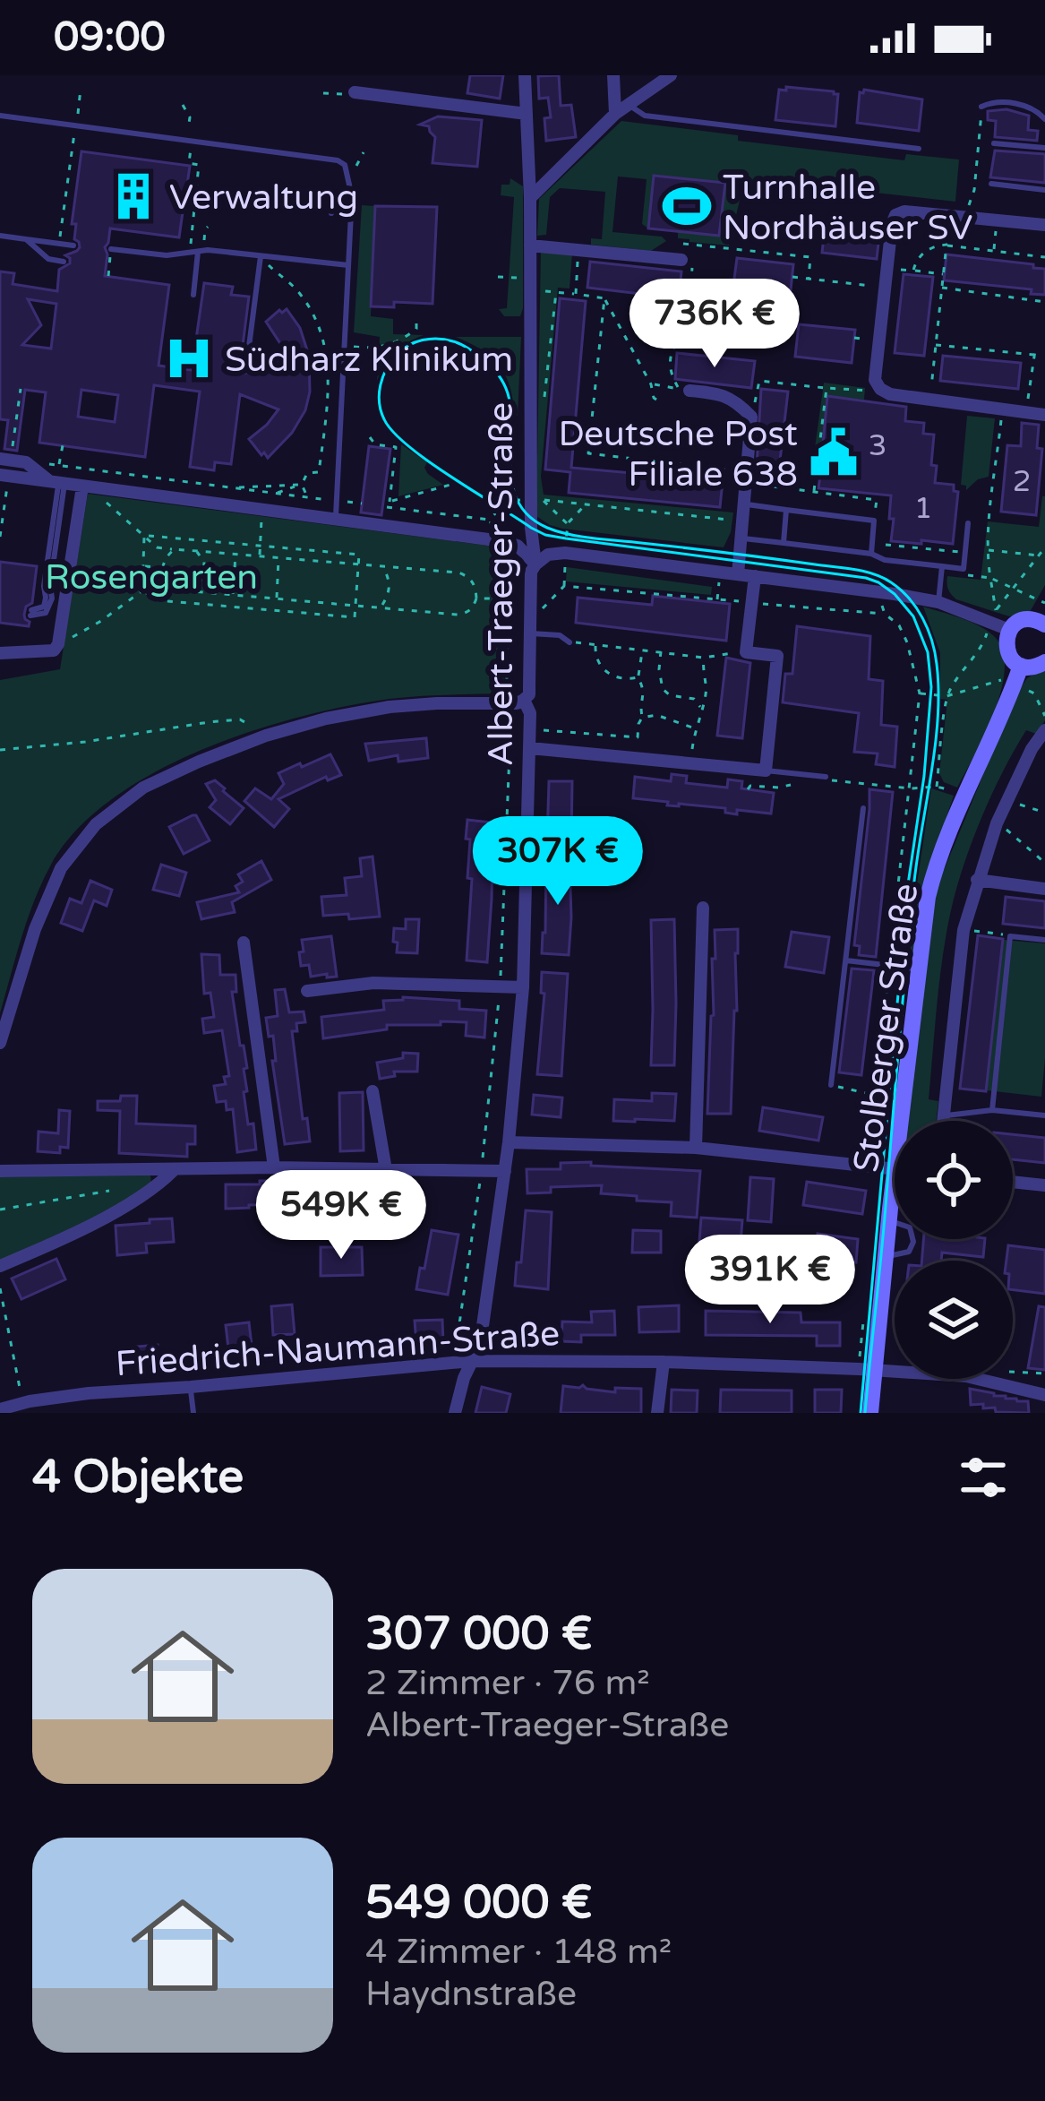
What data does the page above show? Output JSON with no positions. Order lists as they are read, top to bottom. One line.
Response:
{"streets":{"main road":["Stolberger Straße"],"street":["Albert-Traeger-Straße","Friedrich-Naumann-Straße"]},"crossings":[["Albert-Traeger-Straße","Friedrich-Naumann-Straße"],["Stolberger Straße","Friedrich-Naumann-Straße"]],"parks":["Rosengarten"],"places":{"building":["Verwaltung"],"sports":["Turnhalle Nordhäuser SV"],"hospital":["Südharz Klinikum"],"public building":["Deutsche Post Filiale 638"]},"house_numbers":["3","2","1"],"page":{"status":"09:00","price":["736K €","307K €","549K €","391K €"],"heading":"4 Objekte","list":[{"name":"307 000 €","note":"2 Zimmer · 76 m² · Albert-Traeger-Straße"},{"name":"549 000 €","note":"4 Zimmer · 148 m² · Haydnstraße"}]}}
